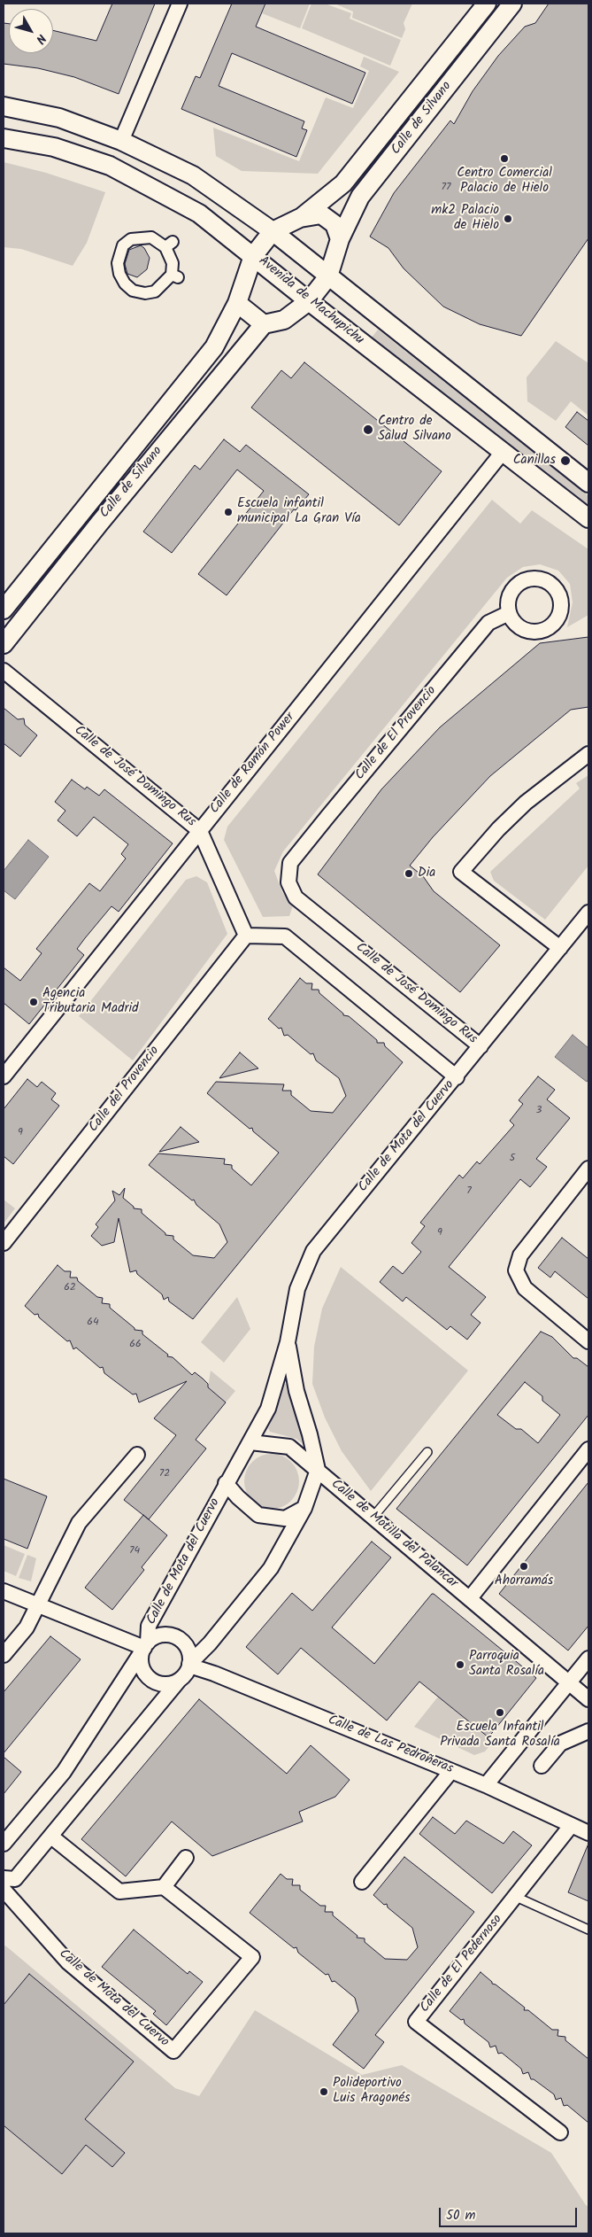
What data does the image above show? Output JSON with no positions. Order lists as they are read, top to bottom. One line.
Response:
{"streets":{"street":["Calle de Silvano","Avenida de Machupichu","Calle de El Provencio","Calle de Ramón Power","Calle de José Domingo Rus","Calle del Provencio","Calle de Mota del Cuervo","Calle de Motilla del Palancar","Calle de Las Pedroñeras","Calle de El Pedernoso"]},"crossings":[["Calle de Silvano","Avenida de Machupichu"],["Avenida de Machupichu","Calle de Ramón Power"],["Calle de El Provencio","Calle de José Domingo Rus"],["Calle de Ramón Power","Calle de José Domingo Rus"],["Calle de José Domingo Rus","Calle del Provencio"],["Calle de José Domingo Rus","Calle de Mota del Cuervo"],["Calle de Mota del Cuervo","Calle de Motilla del Palancar"],["Calle de Mota del Cuervo","Calle de Las Pedroñeras"],["Calle de Las Pedroñeras","Calle de El Pedernoso"]],"places":["Centro Comercial Palacio de Hielo","mk2 Palacio de Hielo","Centro de Salud Silvano","Canillas","Escuela infantil municipal La Gran Vía","Dia","Agencia Tributaria Madrid","Ahorramás","Parroquia Santa Rosalía","Escuela Infantil Privada Santa Rosalía","Polideportivo Luis Aragonés"],"house_numbers":["77","3","9","5","7","9","62","64","66","72","74"],"scale_bar":"50 m","north":"bottom right"}
